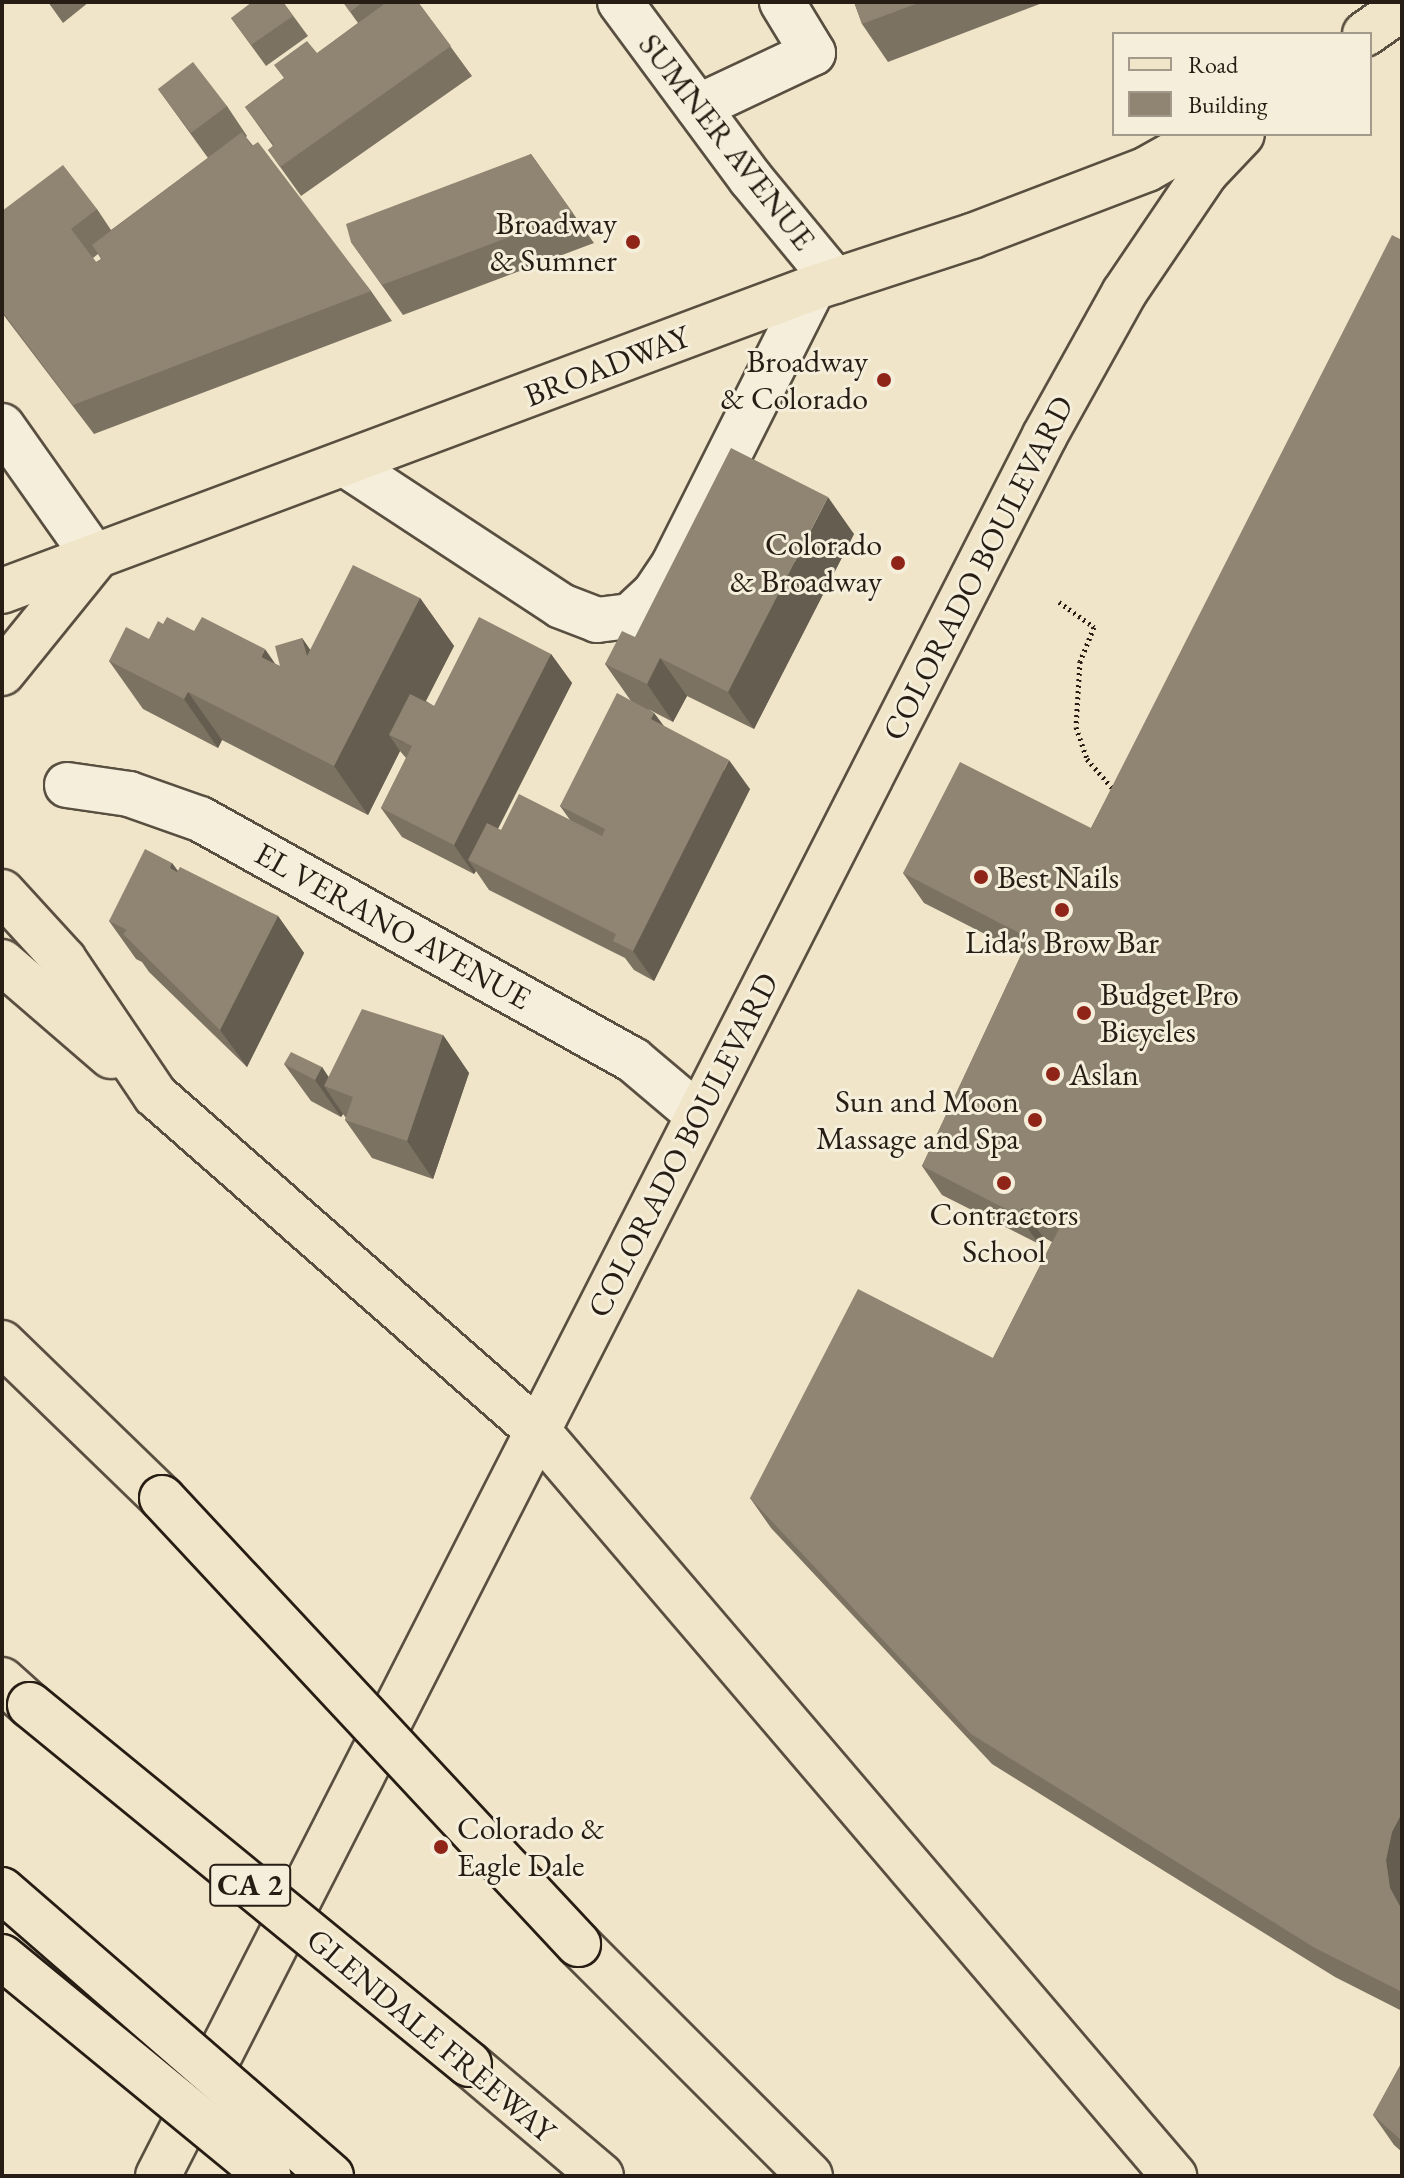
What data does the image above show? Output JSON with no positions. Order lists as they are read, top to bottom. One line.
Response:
{"streets":{"main road":["BROADWAY","COLORADO BOULEVARD","CA 2","GLENDALE FREEWAY"],"street":["SUMNER AVENUE","EL VERANO AVENUE"]},"crossings":[["SUMNER AVENUE","BROADWAY"],["COLORADO BOULEVARD","EL VERANO AVENUE"]],"places":["Broadway & Sumner","Broadway & Colorado","Colorado & Broadway","Best Nails","Lida's Brow Bar","Budget Pro Bicycles","Aslan","Sun and Moon Massage and Spa","Contractors School","Colorado & Eagle Dale"],"legend":["Road","Building"]}
